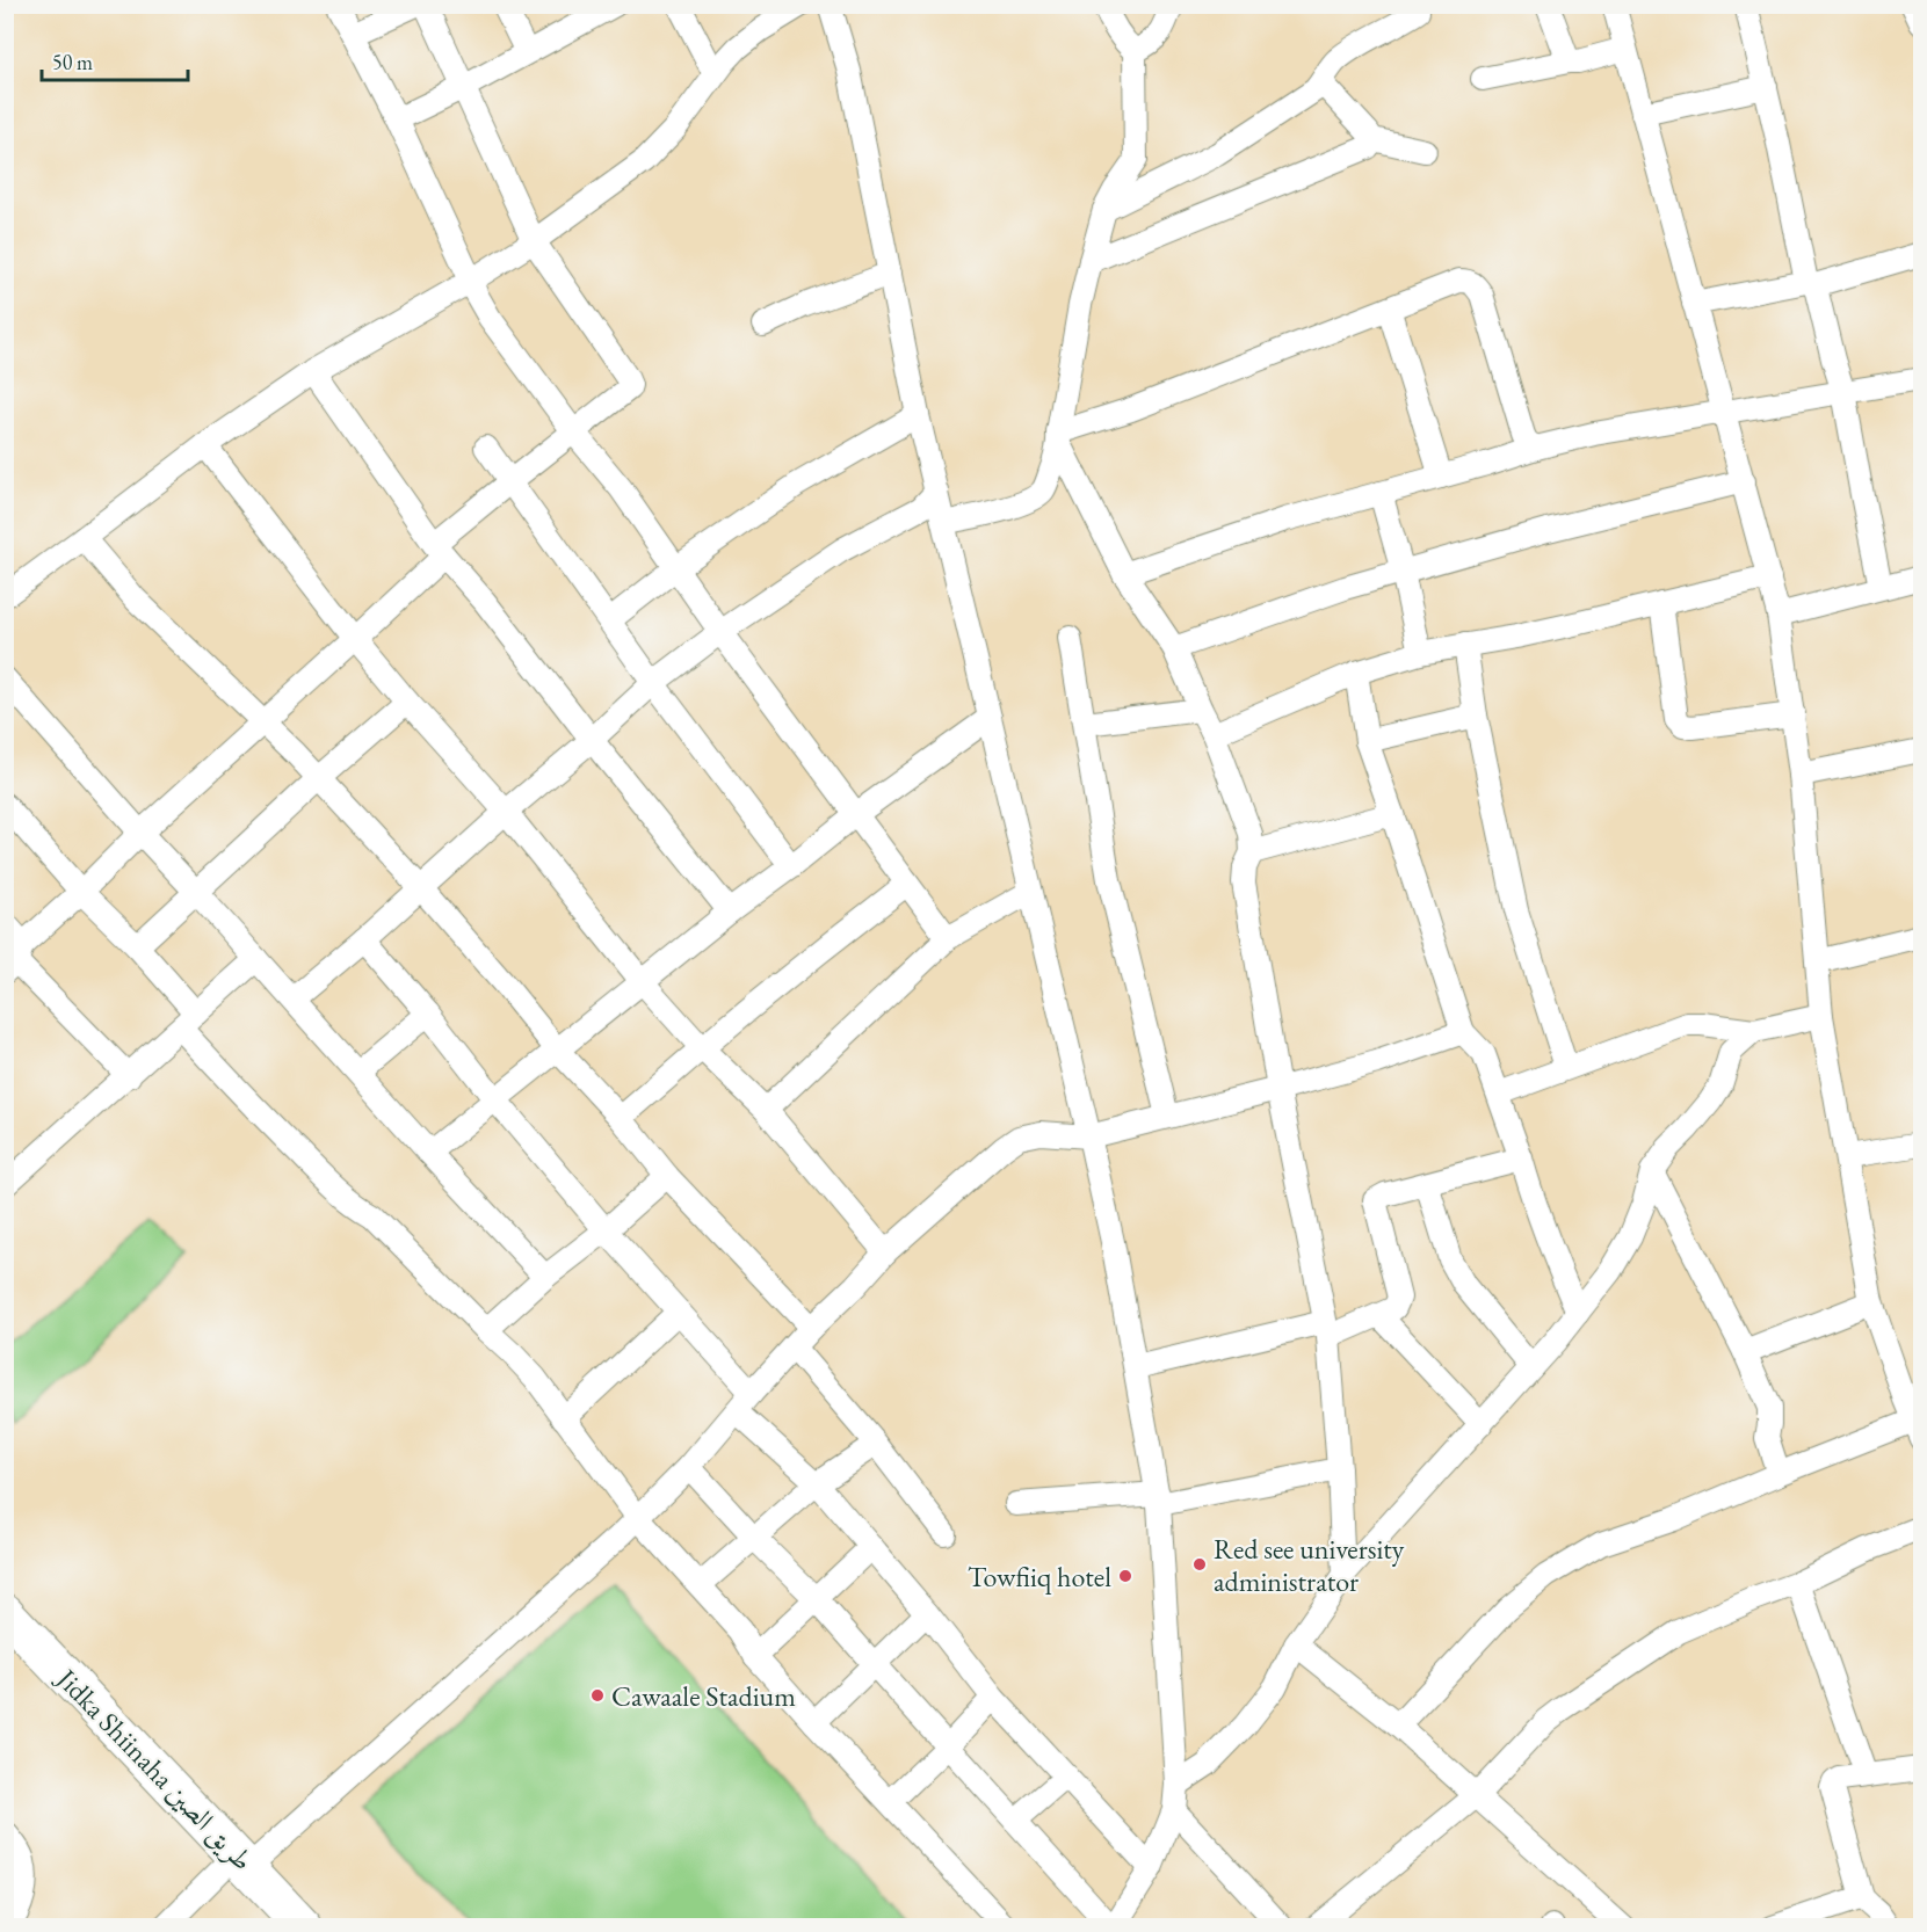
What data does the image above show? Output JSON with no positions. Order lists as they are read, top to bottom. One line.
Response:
{"streets":{"main road":["Jidka Shiinaha طريق الصين"]},"places":["Red see university administrator","Towfiiq hotel","Cawaale Stadium"],"scale_bar":"50 m"}
